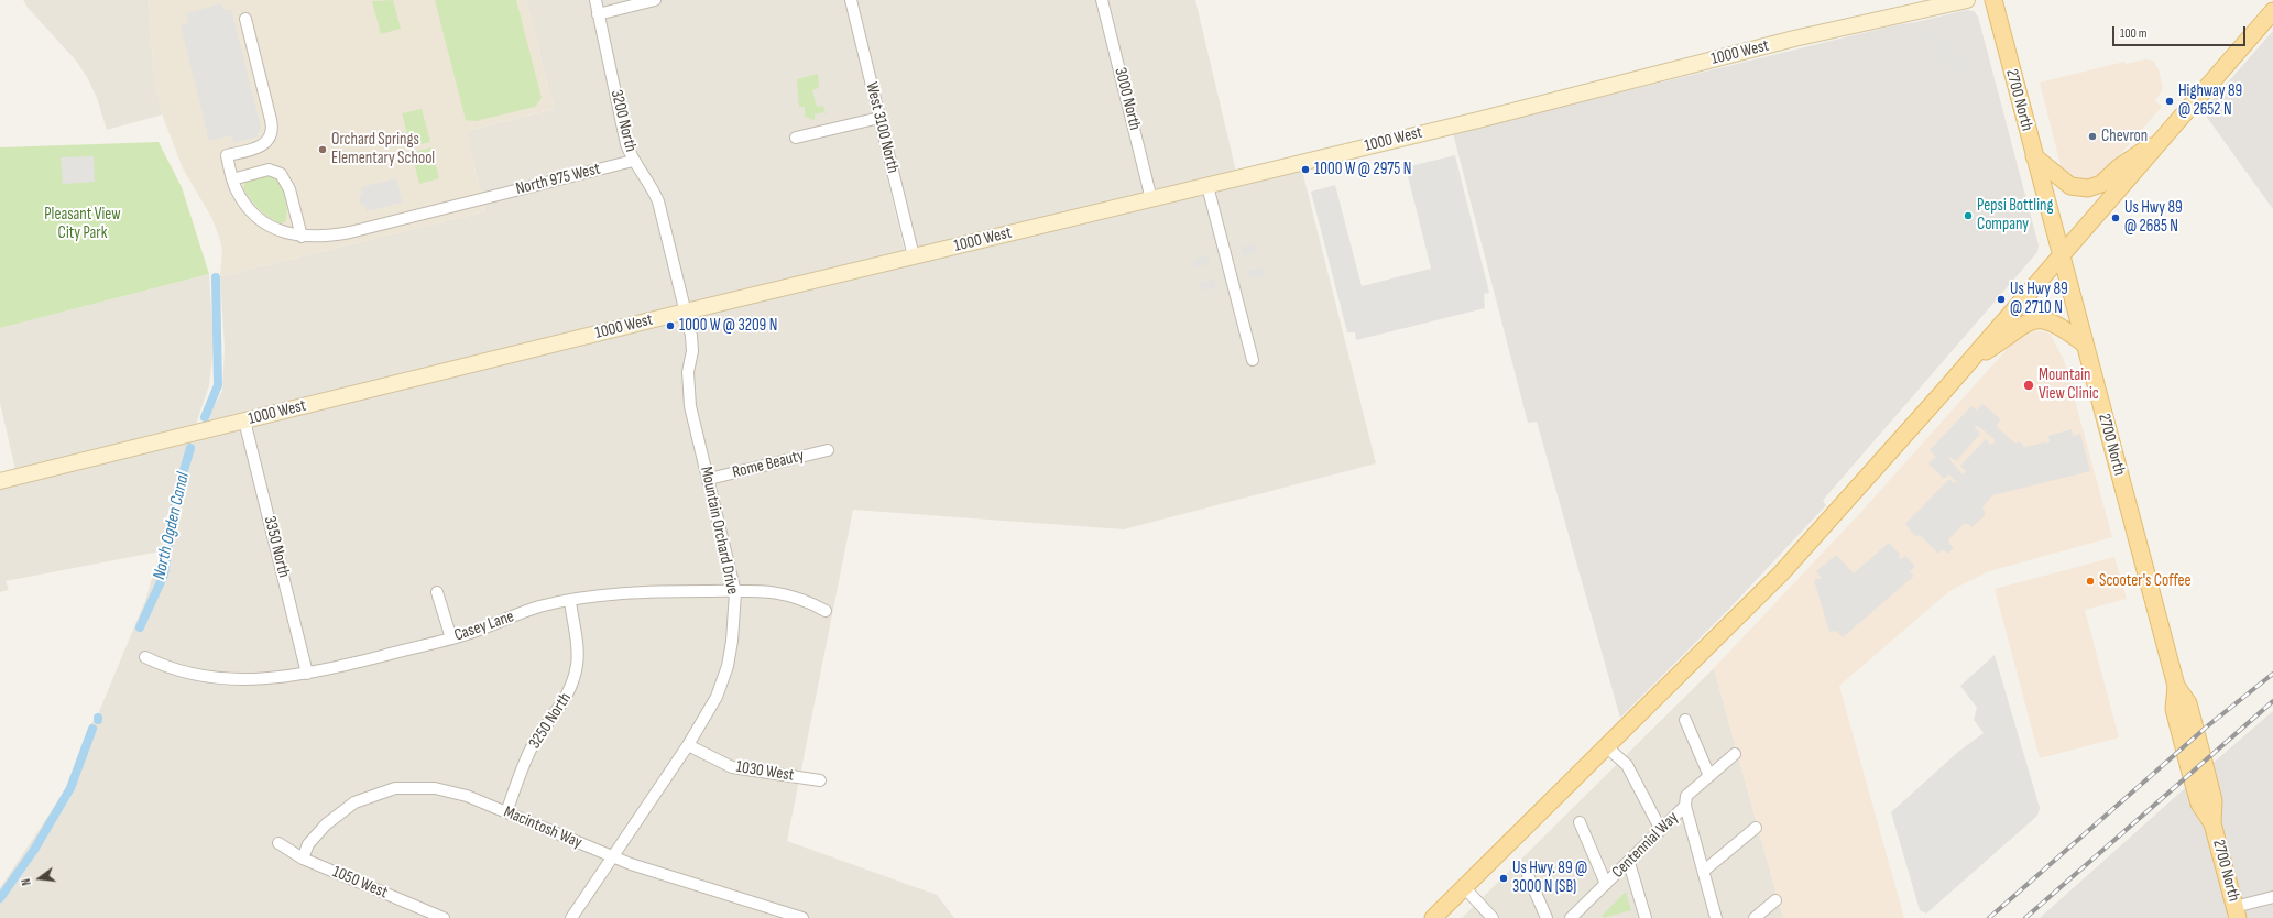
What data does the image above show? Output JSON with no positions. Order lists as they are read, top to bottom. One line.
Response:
{"streets":{"main road":["2700 North"],"street":["1000 West","3000 North","3200 North","West 3100 North","North 975 West","Rome Beauty","Mountain Orchard Drive","3350 North","Casey Lane","3250 North","1030 West","Macintosh Way","Centennial Way","1050 West"]},"crossings":[["1000 West","3000 North"],["1000 West","3200 North"],["1000 West","West 3100 North"],["1000 West","Mountain Orchard Drive"],["1000 West","3350 North"],["3200 North","North 975 West"],["3200 North","Mountain Orchard Drive"],["Rome Beauty","Mountain Orchard Drive"],["Mountain Orchard Drive","Casey Lane"],["Mountain Orchard Drive","1030 West"],["Mountain Orchard Drive","Macintosh Way"],["3350 North","Casey Lane"],["Casey Lane","3250 North"],["3250 North","Macintosh Way"],["Macintosh Way","1050 West"]],"water":["North Ogden Canal"],"parks":["Pleasant View City Park"],"places":["Highway 89 @ 2652 N","Chevron","Orchard Springs Elementary School","1000 W @ 2975 N","Pepsi Bottling Company","Us Hwy 89 @ 2685 N","Us Hwy 89 @ 2710 N","1000 W @ 3209 N","Mountain View Clinic","Scooter's Coffee","Us Hwy. 89 @ 3000 N (SB)"],"scale_bar":"100 m","north":"left"}
